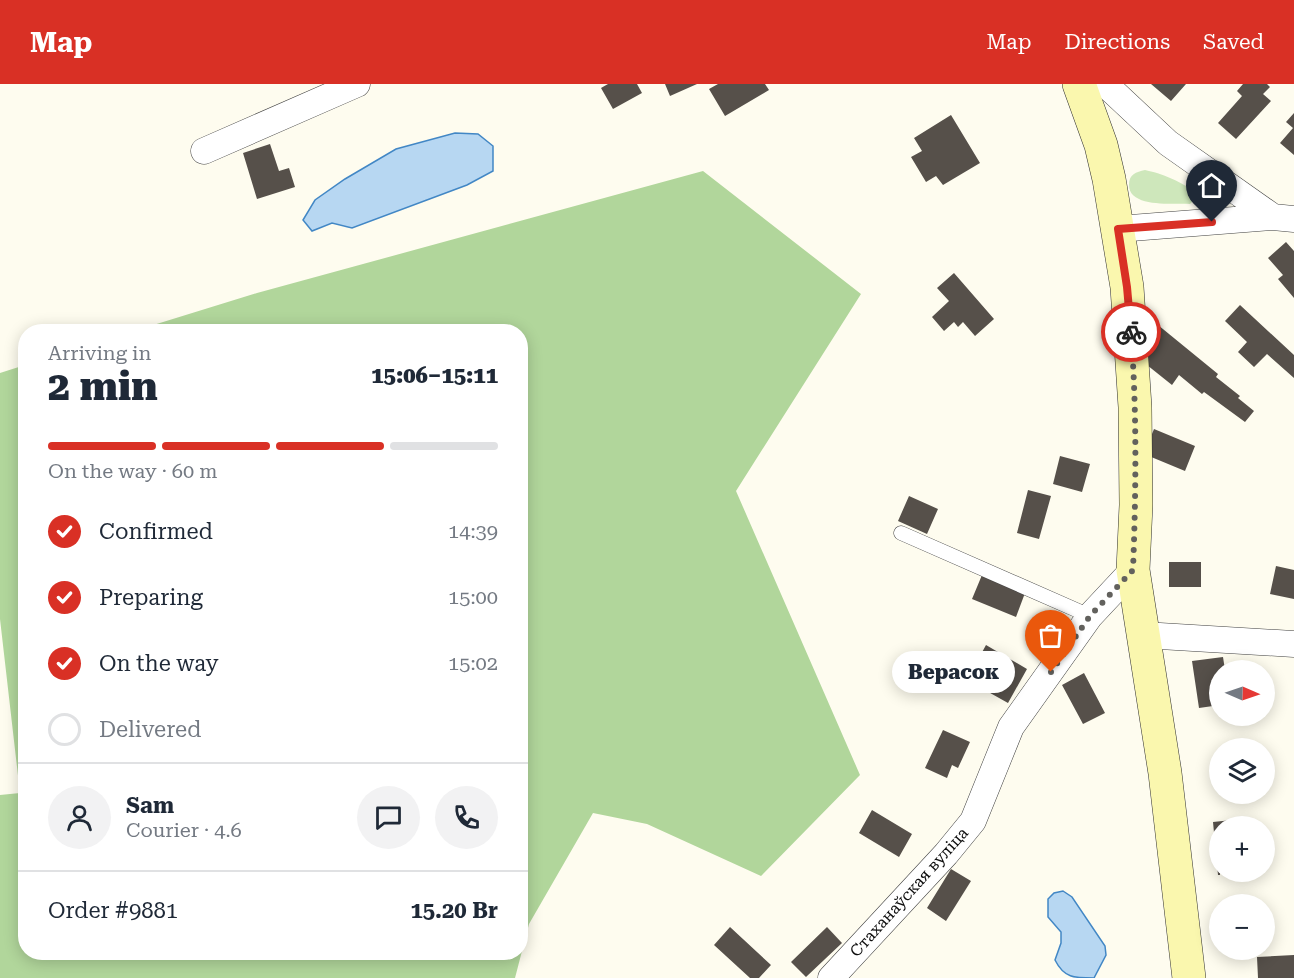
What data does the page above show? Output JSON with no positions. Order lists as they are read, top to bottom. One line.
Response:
{"streets":{"street":["Стаханаўская вуліца"]},"places":["Верасок"],"north":"right","page":{"header":"Map","nav":["Map","Directions","Saved"],"heading":["2 min","Arriving in","15:06–15:11"],"panel":["Sam","Courier · 4.6","Order #9881","15.20 Br"],"bar":"On the way · 60 m","list":[["Confirmed","14:39"],["Preparing","15:00"],["On the way","15:02"],"Delivered"],"bubble":"Верасок","map_buttons":["+","−"]}}
